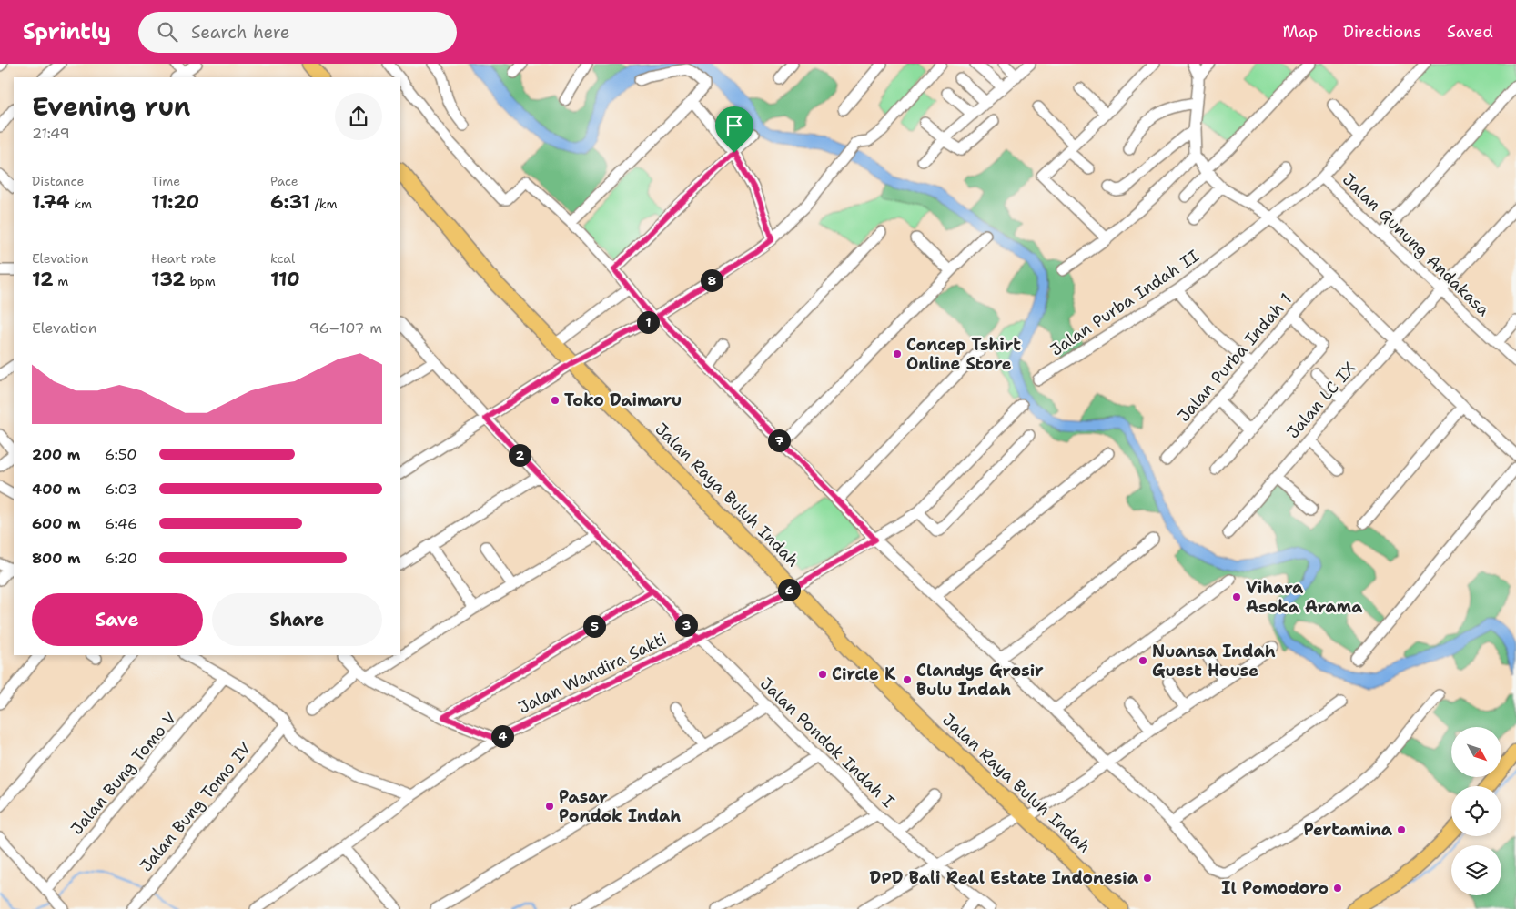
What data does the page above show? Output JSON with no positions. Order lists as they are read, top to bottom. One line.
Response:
{"streets":{"highway":["Jalan Raya Buluh Indah"],"street":["Jalan Gunung Andakasa","Jalan Purba Indah II","Jalan Purba Indah 1","Jalan LC IX","Jalan Wandira Sakti","Jalan Pondok Indah I","Jalan Bung Tomo V","Jalan Bung Tomo IV"]},"crossings":[["Jalan Gunung Andakasa","Jalan Purba Indah II"],["Jalan Gunung Andakasa","Jalan LC IX"],["Jalan Raya Buluh Indah","Jalan Wandira Sakti"],["Jalan Wandira Sakti","Jalan Pondok Indah I"]],"places":["Concep Tshirt Online Store","Toko Daimaru","Vihara Asoka Arama","Nuansa Indah Guest House","Circle K","Clandys Grosir Bulu Indah","Pasar Pondok Indah","Pertamina","DPD Bali Real Estate Indonesia","Il Pomodoro"],"north":"bottom right","page":{"header":"Sprintly","search":"Search here","nav":["Map","Directions","Saved"],"heading":["Evening run","21:49"],"stats":[["Distance","1.74 km"],["Time","11:20"],["Pace","6:31 /km"],["Elevation","12 m"],["Heart rate","132 bpm"],["kcal","110"]],"pins":["8","1","7","2","6","3","5","4"],"chart":["Elevation","96–107 m"],"list":[{"name":"200 m","note":"6:50"},{"name":"400 m","note":"6:03"},{"name":"600 m","note":"6:46"},{"name":"800 m","note":"6:20"}],"buttons":["Save","Share"]}}
